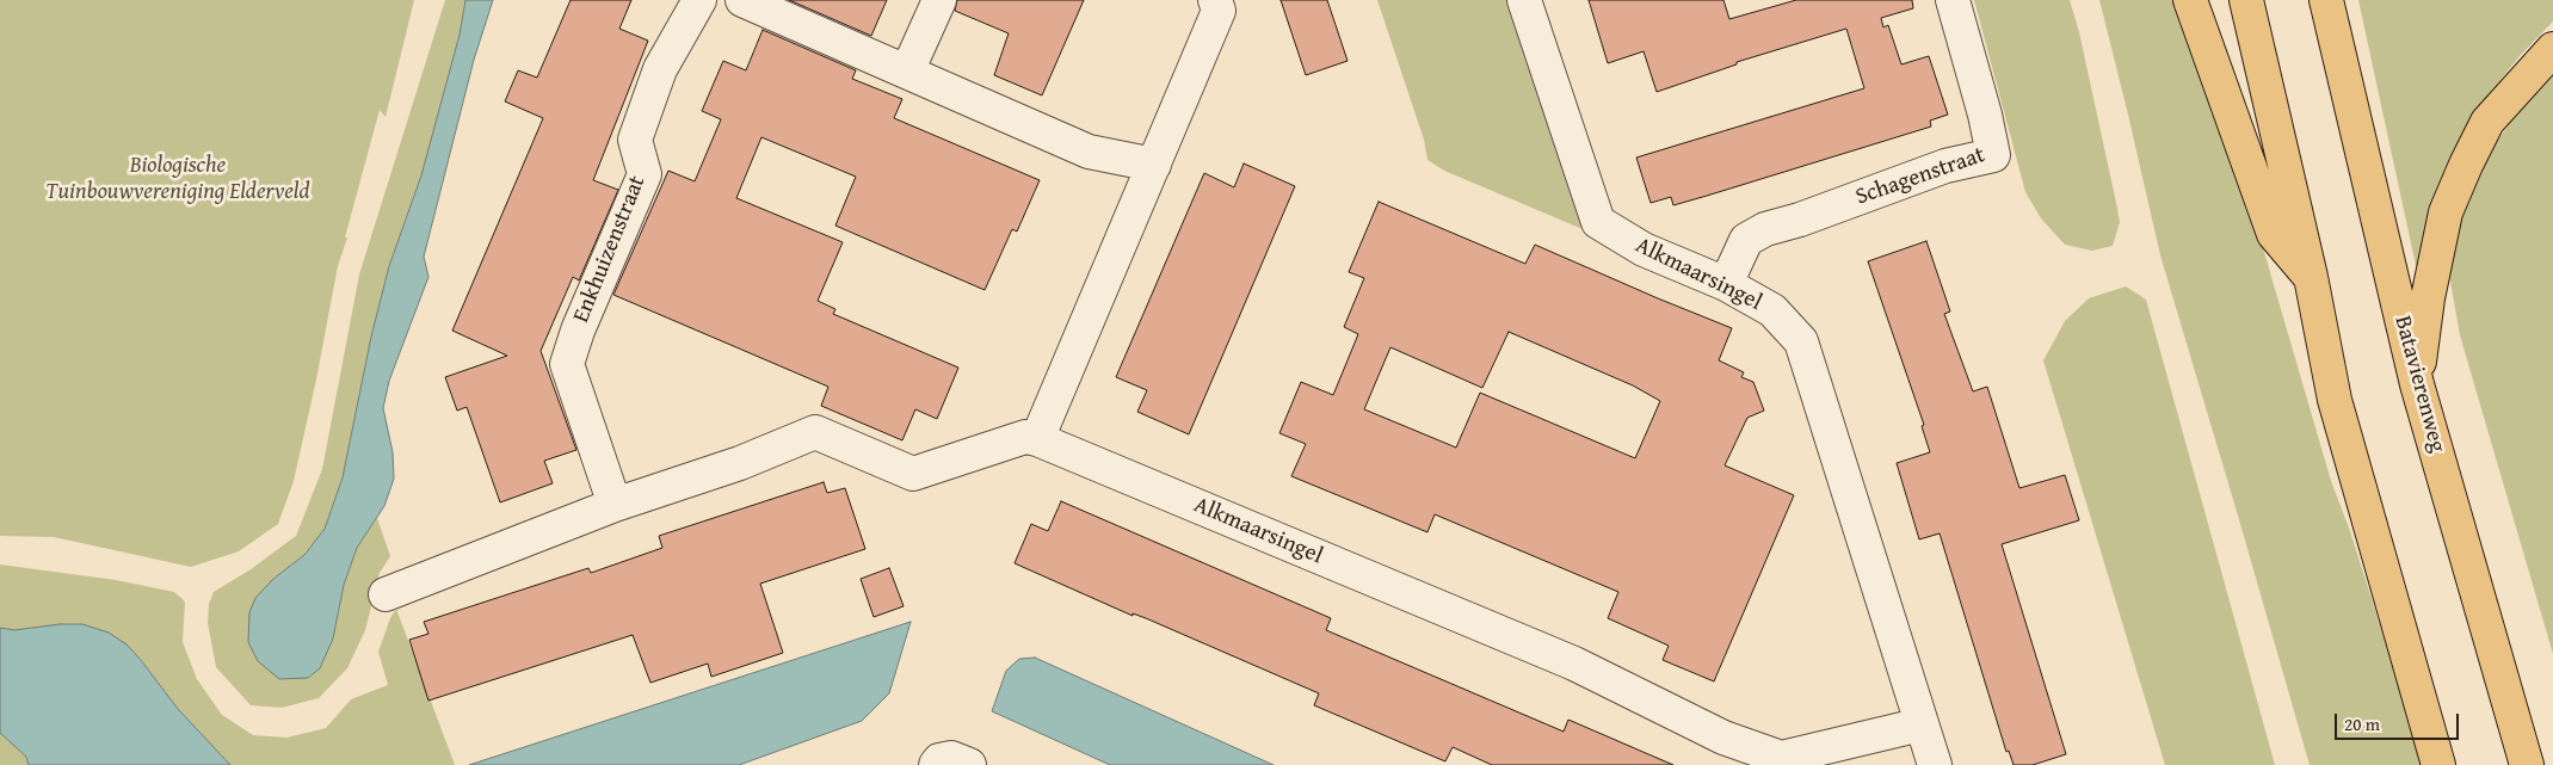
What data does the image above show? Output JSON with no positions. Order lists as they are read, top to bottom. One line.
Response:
{"streets":{"main road":["Batavierenweg"],"street":["Schagenstraat","Enkhuizenstraat","Alkmaarsingel"]},"crossings":[["Schagenstraat","Alkmaarsingel"]],"parks":["Biologische Tuinbouwvereniging Elderveld"],"scale_bar":"20 m"}
